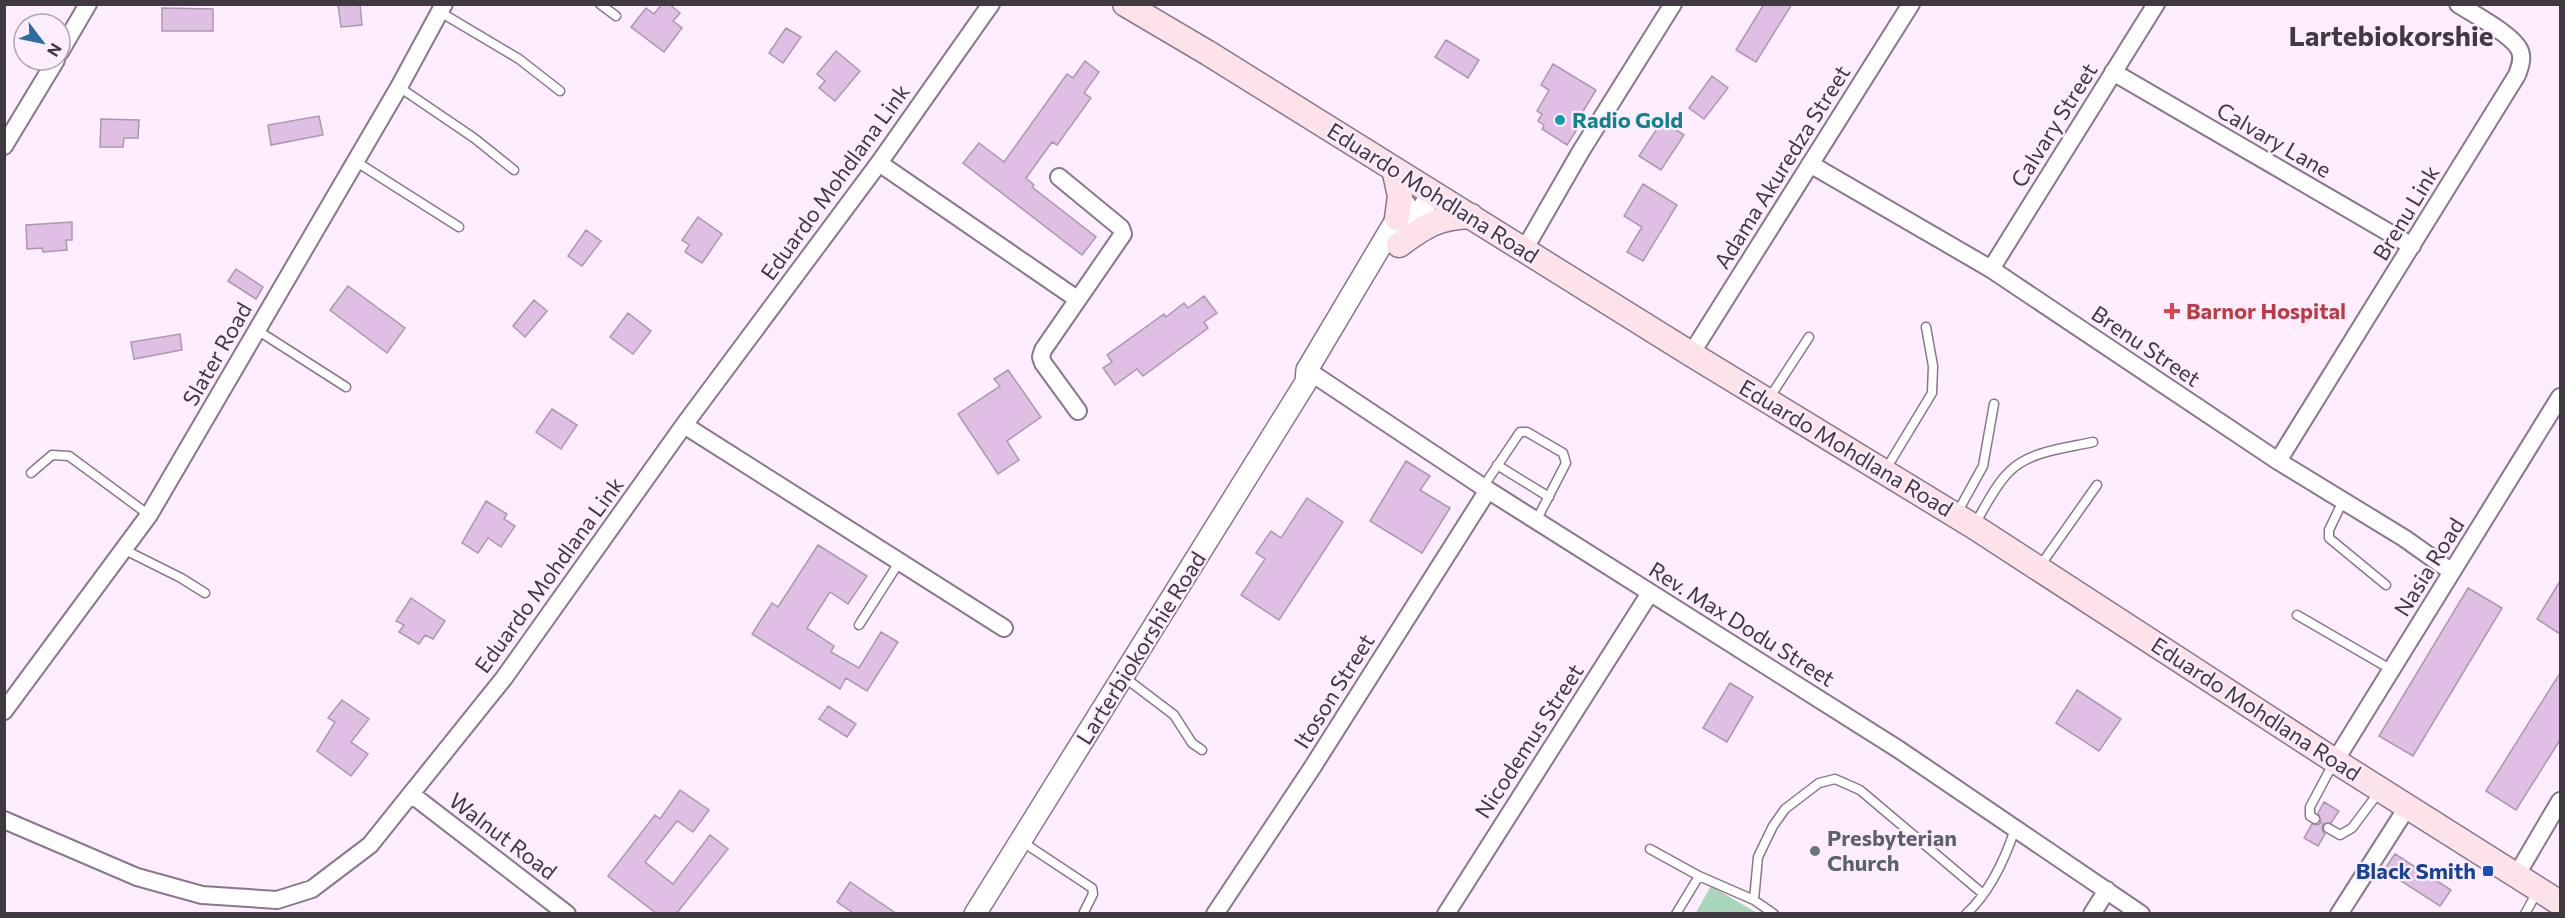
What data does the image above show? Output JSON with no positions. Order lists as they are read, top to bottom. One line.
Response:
{"streets":{"main road":["Eduardo Mohdlana Road"],"street":["Calvary Street","Calvary Lane","Adama Akuredza Street","Eduardo Mohdlana Link","Brenu Link","Brenu Street","Slater Road","Nasia Road","Rev. Max Dodu Street","Larterbiokorshie Road","Itoson Street","Nicodemus Street","Walnut Road"]},"crossings":[["Calvary Street","Calvary Lane"],["Calvary Street","Brenu Street"],["Calvary Lane","Brenu Link"],["Adama Akuredza Street","Eduardo Mohdlana Road"],["Adama Akuredza Street","Brenu Street"],["Eduardo Mohdlana Link","Walnut Road"],["Eduardo Mohdlana Road","Nasia Road"],["Eduardo Mohdlana Road","Larterbiokorshie Road"],["Brenu Link","Brenu Street"],["Brenu Street","Nasia Road"],["Rev. Max Dodu Street","Larterbiokorshie Road"],["Rev. Max Dodu Street","Itoson Street"],["Rev. Max Dodu Street","Nicodemus Street"]],"districts":["Lartebiokorshie"],"places":{"other":["Radio Gold","Presbyterian Church"],"health":["Barnor Hospital"],"transit":["Black Smith"]},"north":"bottom right"}
